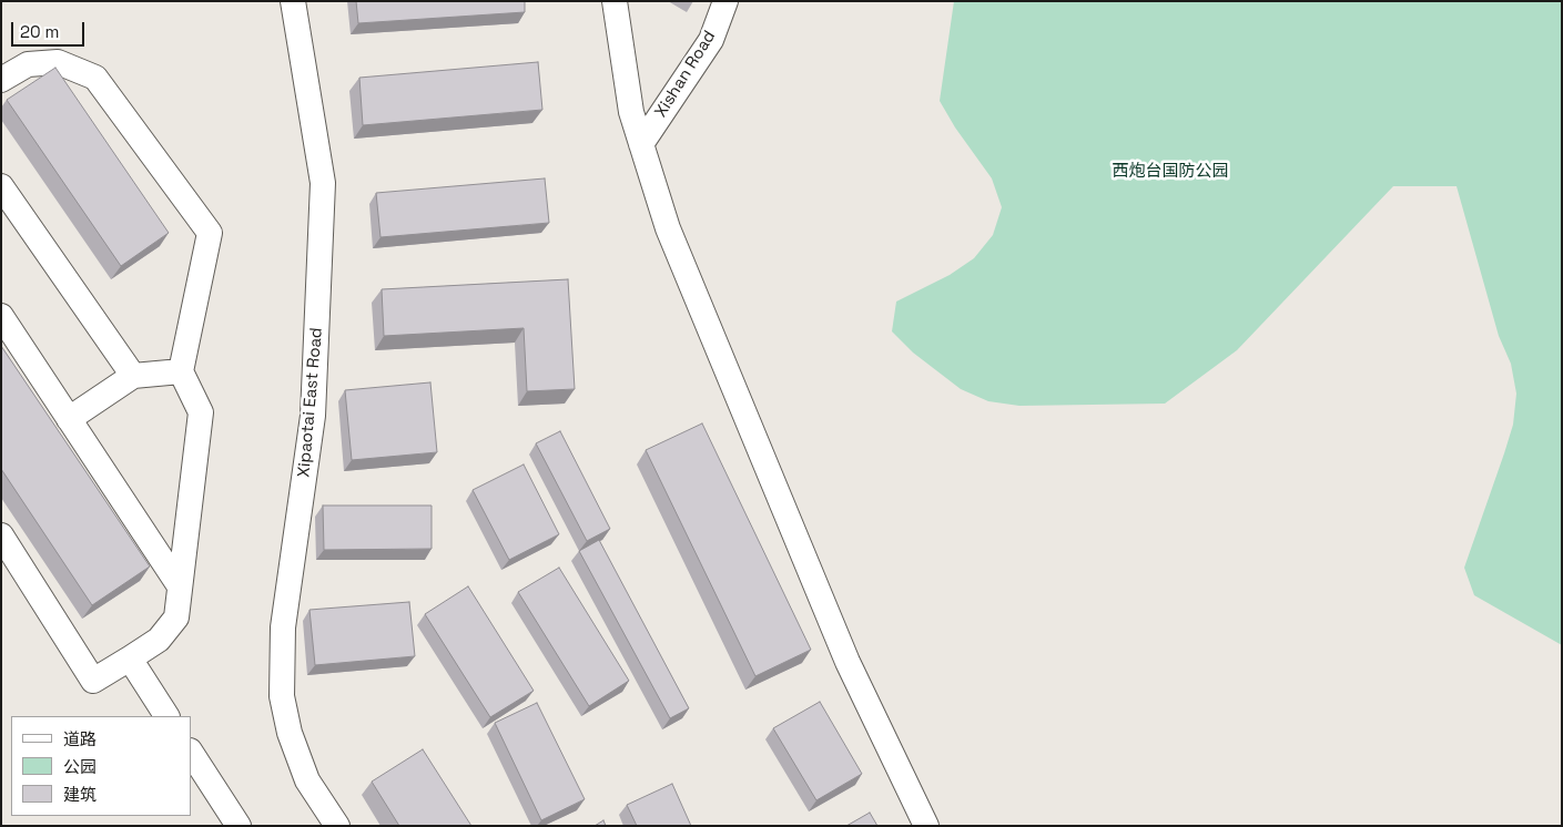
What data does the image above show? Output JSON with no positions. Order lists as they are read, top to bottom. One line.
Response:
{"streets":{"street":["Xishan Road","Xipaotai East Road"]},"parks":["西炮台国防公园"],"legend":["道路","公园","建筑"],"scale_bar":"20 m"}
